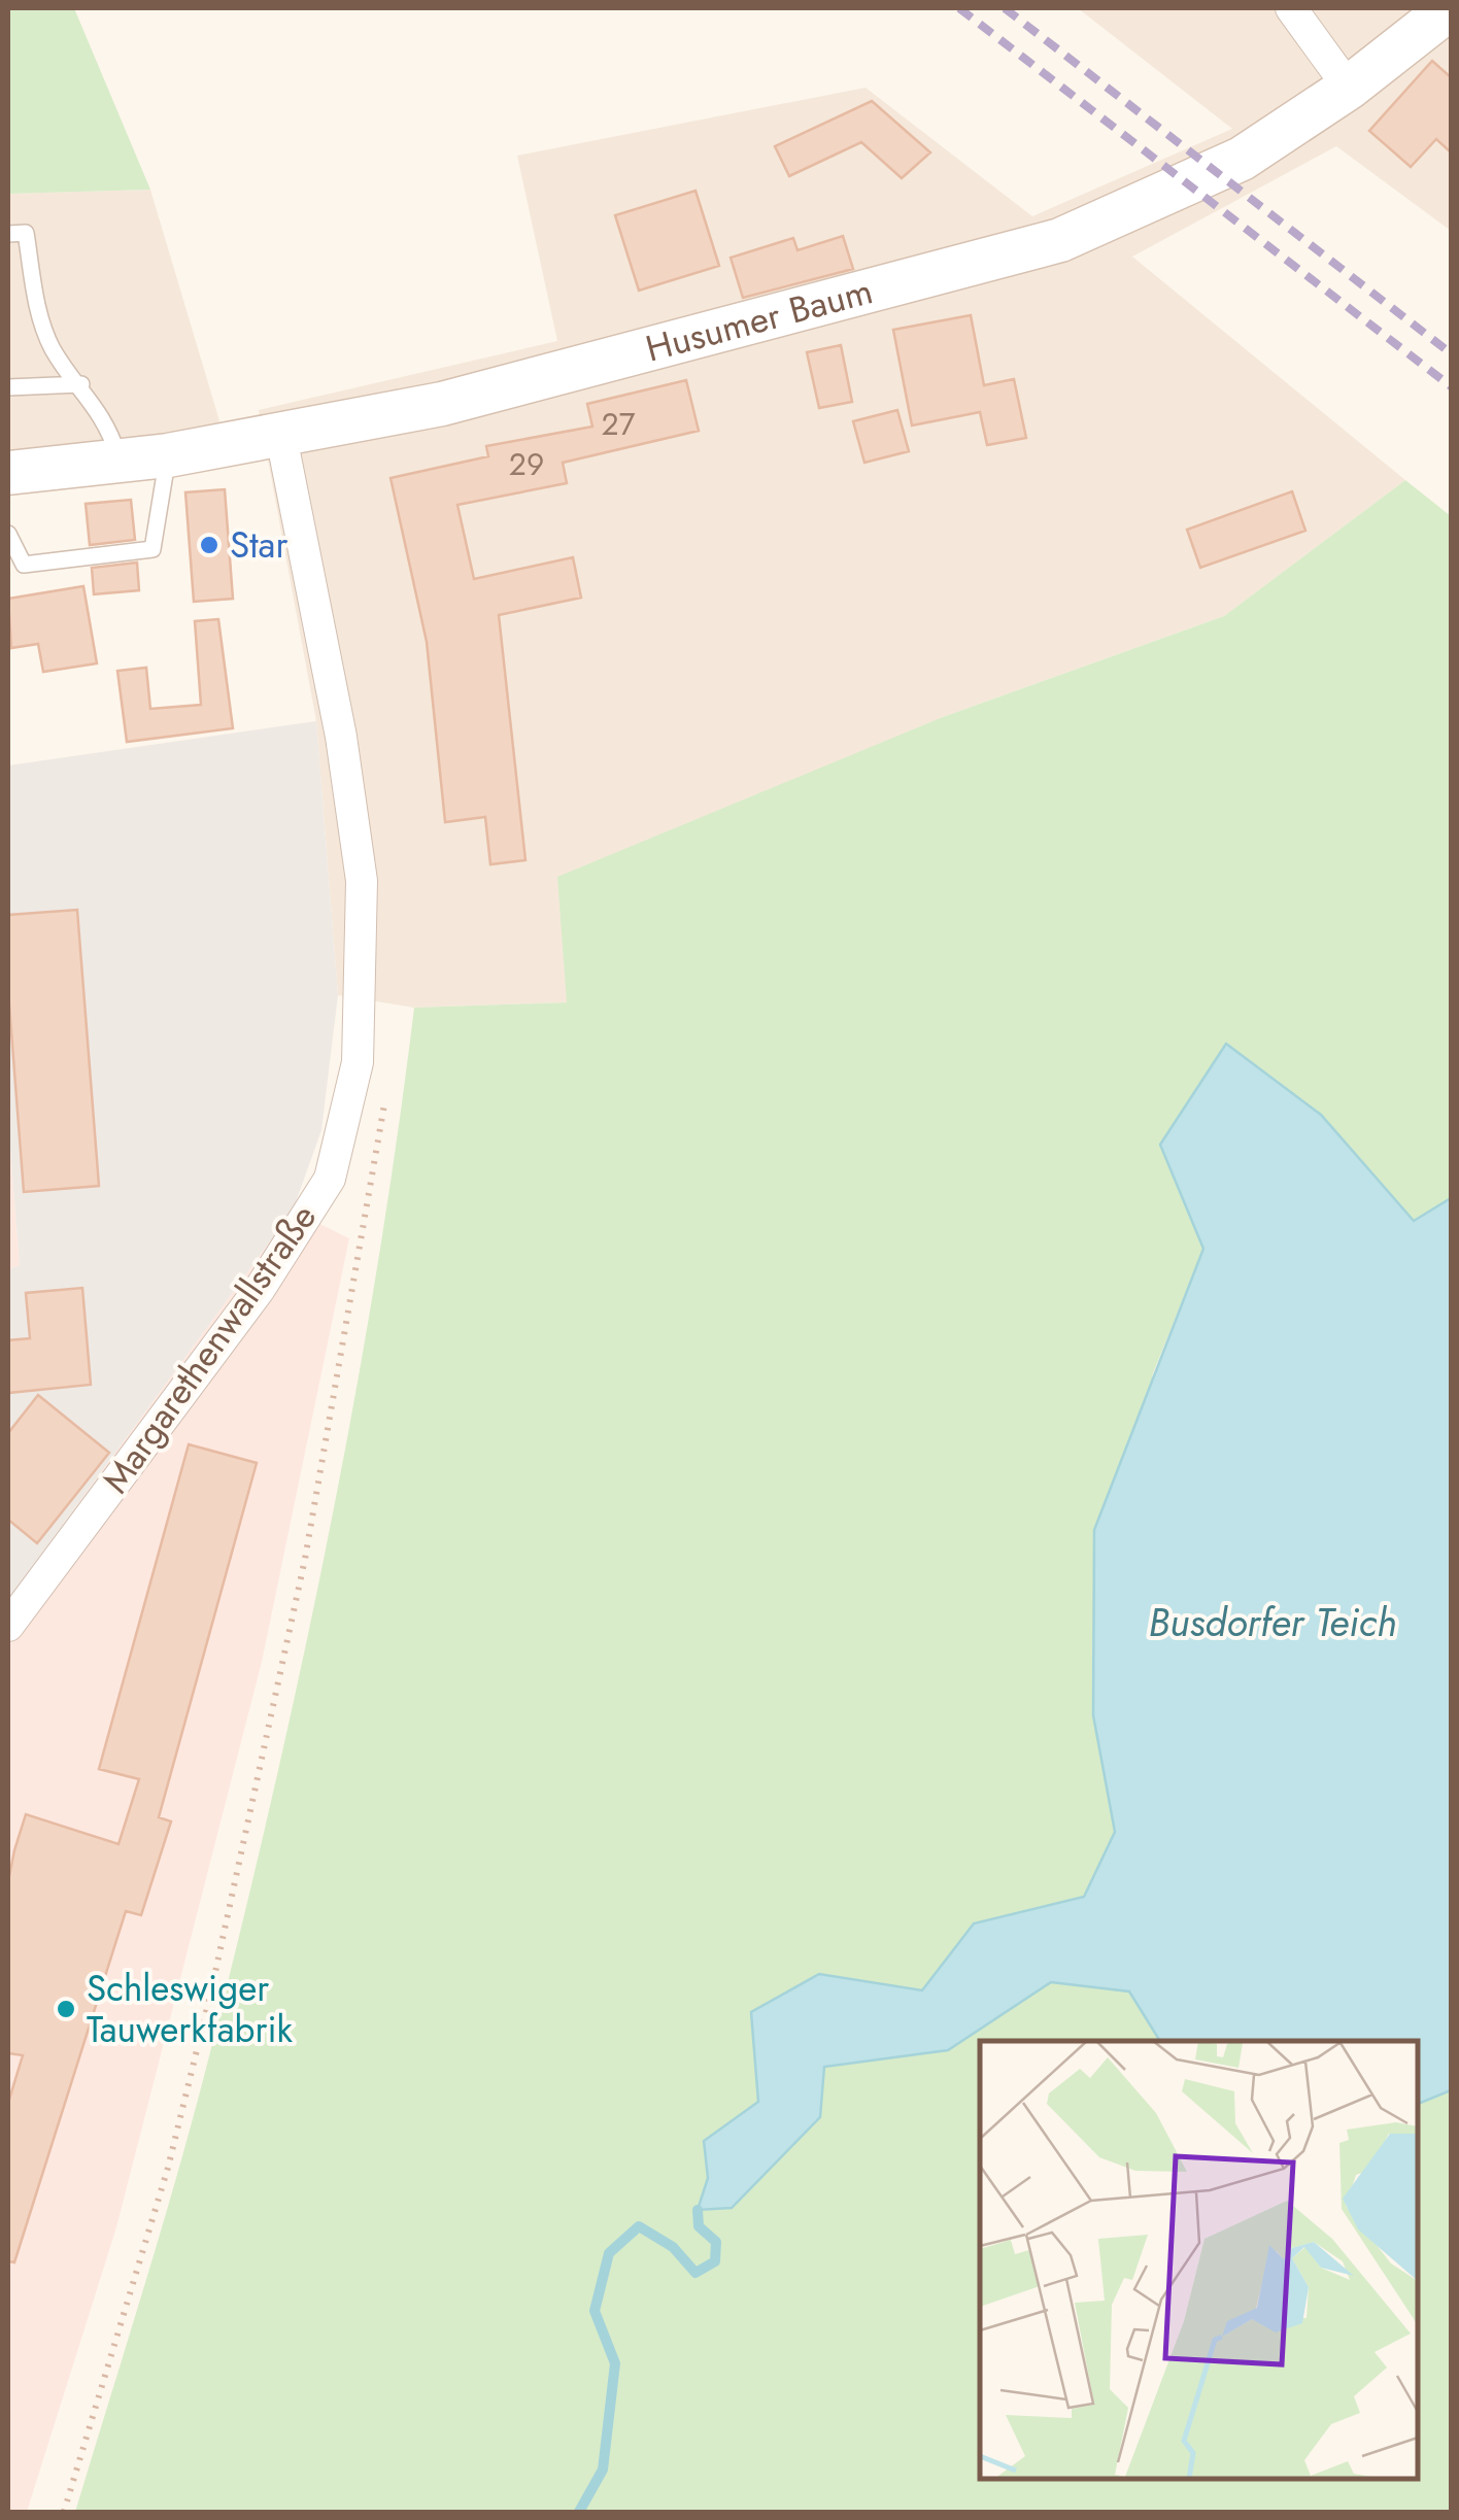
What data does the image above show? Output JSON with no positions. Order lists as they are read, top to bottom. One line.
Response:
{"streets":{"street":["Husumer Baum","Margarethenwallstraße"]},"crossings":[["Husumer Baum","Margarethenwallstraße"]],"water":["Busdorfer Teich"],"places":["Star","Schleswiger Tauwerkfabrik"],"house_numbers":["27","29"]}
